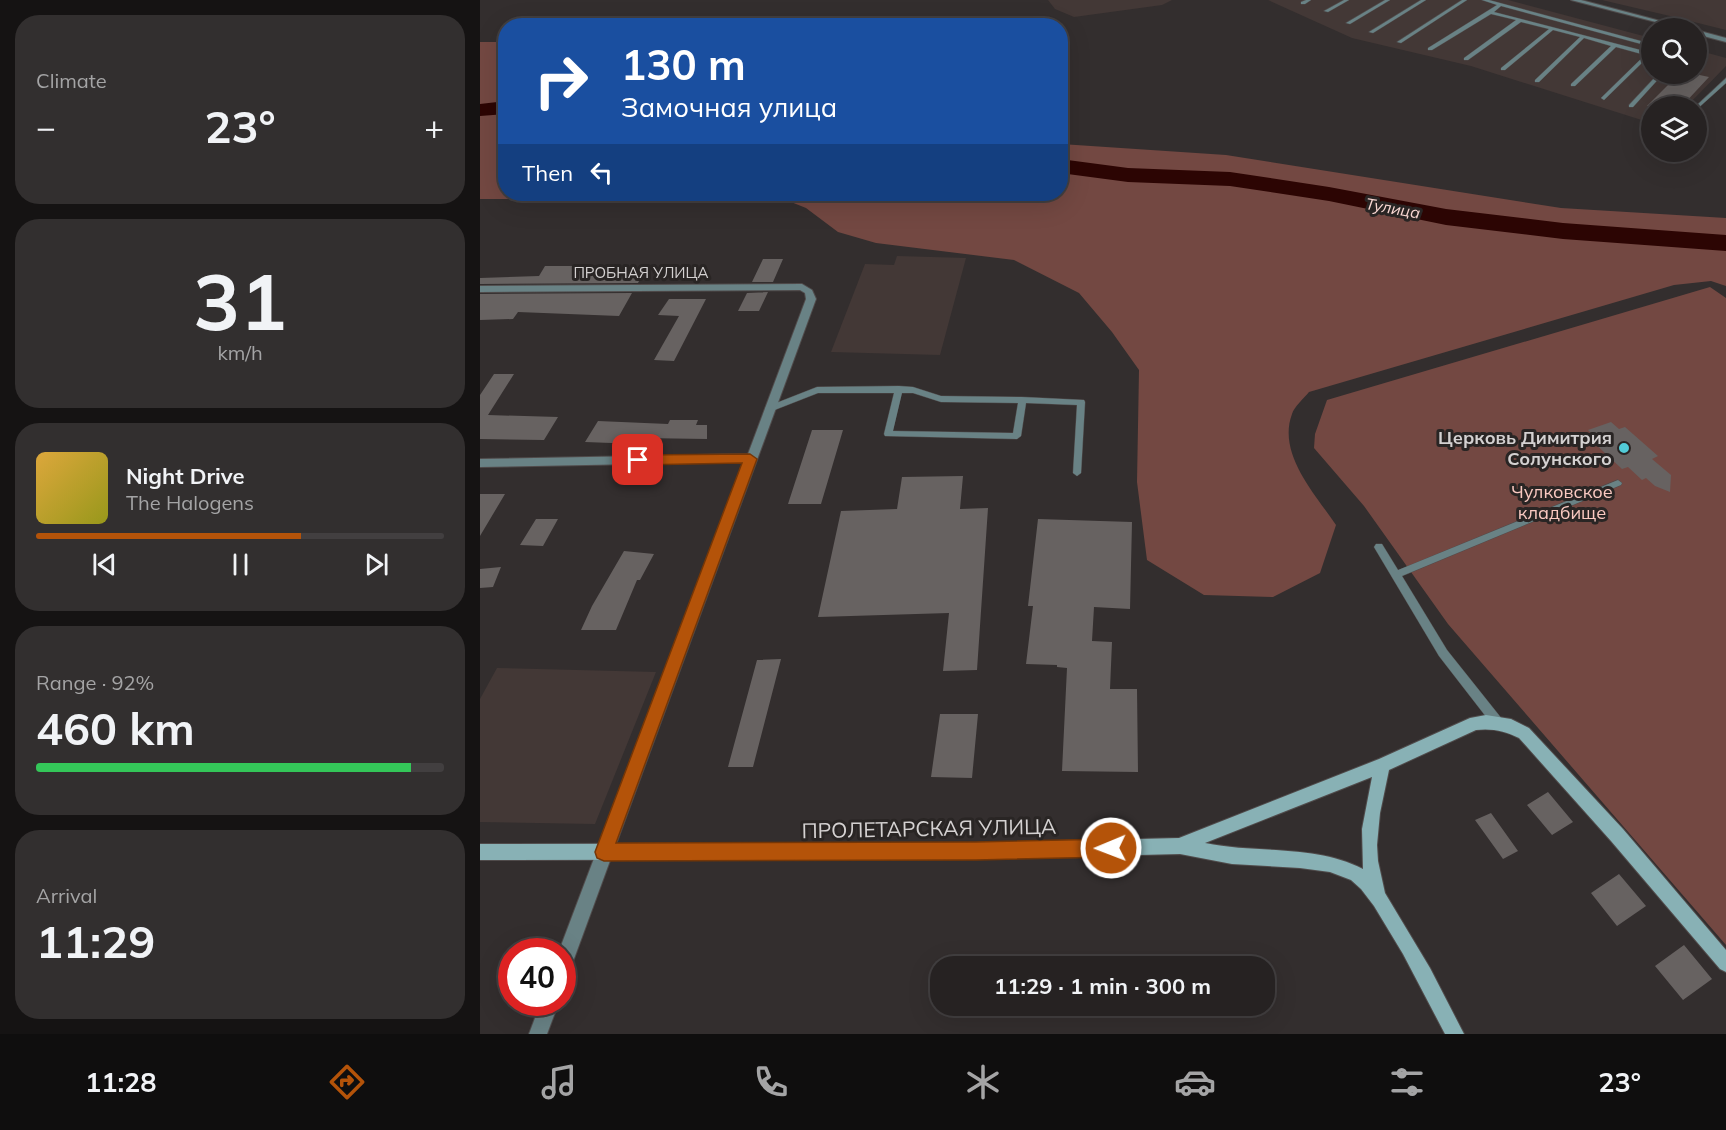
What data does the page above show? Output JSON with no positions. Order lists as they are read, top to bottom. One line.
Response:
{"streets":{"street":["ПРОБНАЯ УЛИЦА","ПРОЛЕТАРСКАЯ УЛИЦА"]},"water":["Тулица"],"parks":["Чулковское кладбище"],"places":["Церковь Димитрия Солунского"],"page":{"tile":["Climate",["31","km/h"],["Range · 92%","460 km"],["Arrival","11:29"]],"turn":["130 m","Замочная улица"],"heat":["−","23°","+"],"then":"Then","song":["Night Drive","The Halogens"],"limit":"40","trip":"11:29 · 1 min · 300 m","tabs":["11:28","23°"]}}
